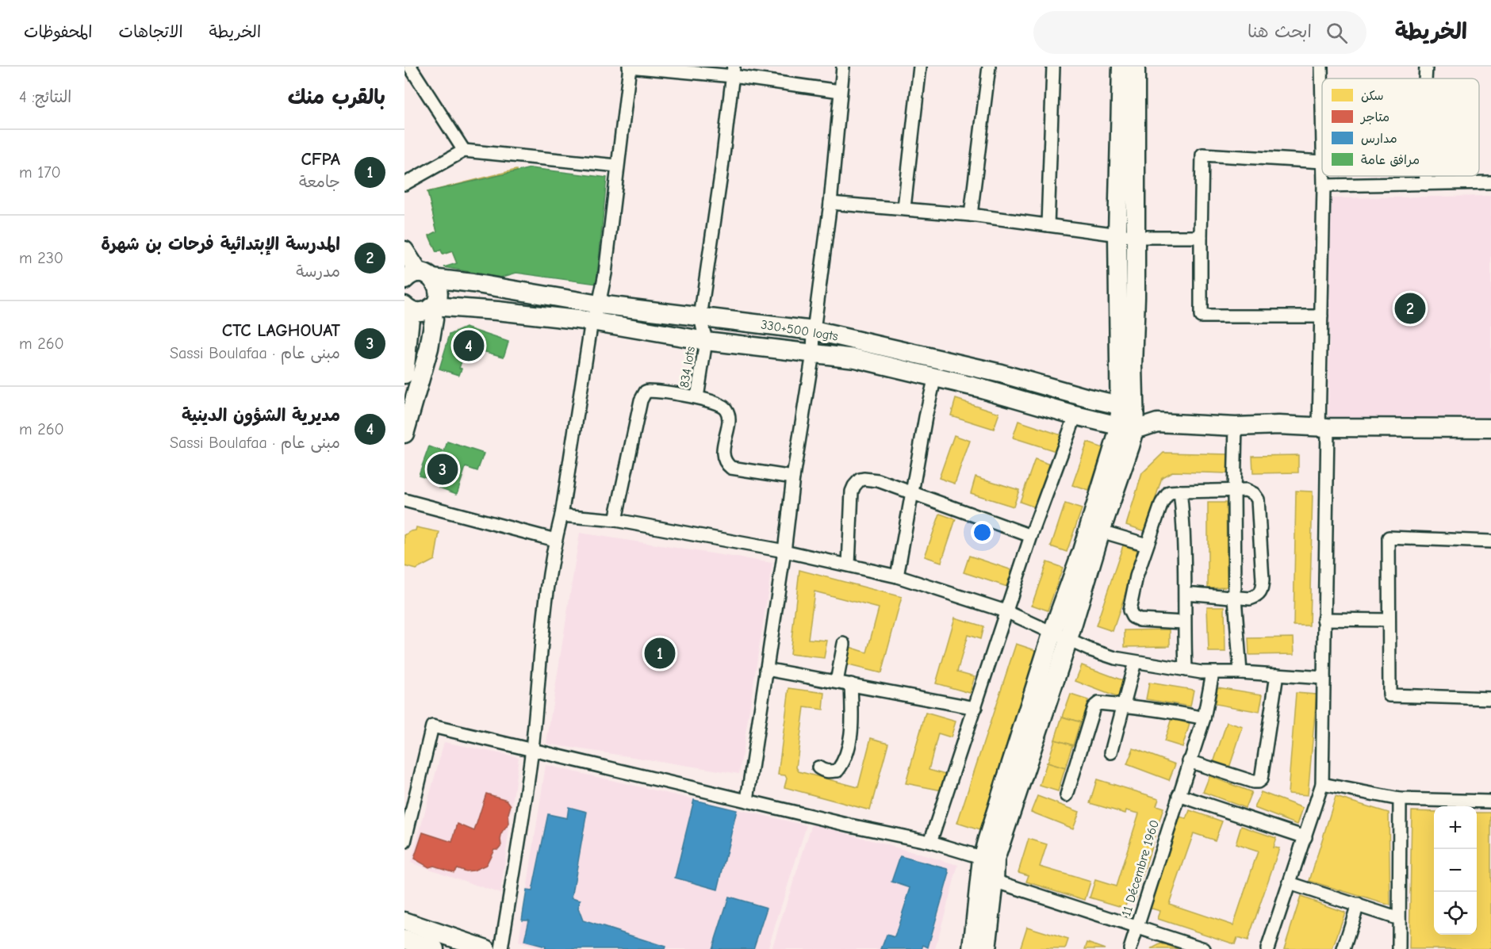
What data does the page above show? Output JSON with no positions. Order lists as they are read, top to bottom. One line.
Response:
{"streets":{"street":["330+500 logts","834 lots","11 Décembre 1960"]},"legend":["سكن","متاجر","مدارس","مرافق عامة"],"page":{"header":"الخريطة","search":"ابحث هنا","nav":["الخريطة","الاتجاهات","المحفوظات"],"heading":["بالقرب منك","النتائج: 4"],"list":[{"mark":"1","name":"CFPA","note":"جامعة","value":"170 m"},{"mark":"2","name":"المدرسة الإبتدائية فرحات بن شهرة","note":"مدرسة","value":"230 m"},{"mark":"3","name":"CTC LAGHOUAT","note":"مبنى عام · Sassi Boulafaa","value":"260 m"},{"mark":"4","name":"مديرية الشؤون الدينية","note":"مبنى عام · Sassi Boulafaa","value":"260 m"}],"pins":["2","4","3","1"],"map_buttons":["+","−"]}}
